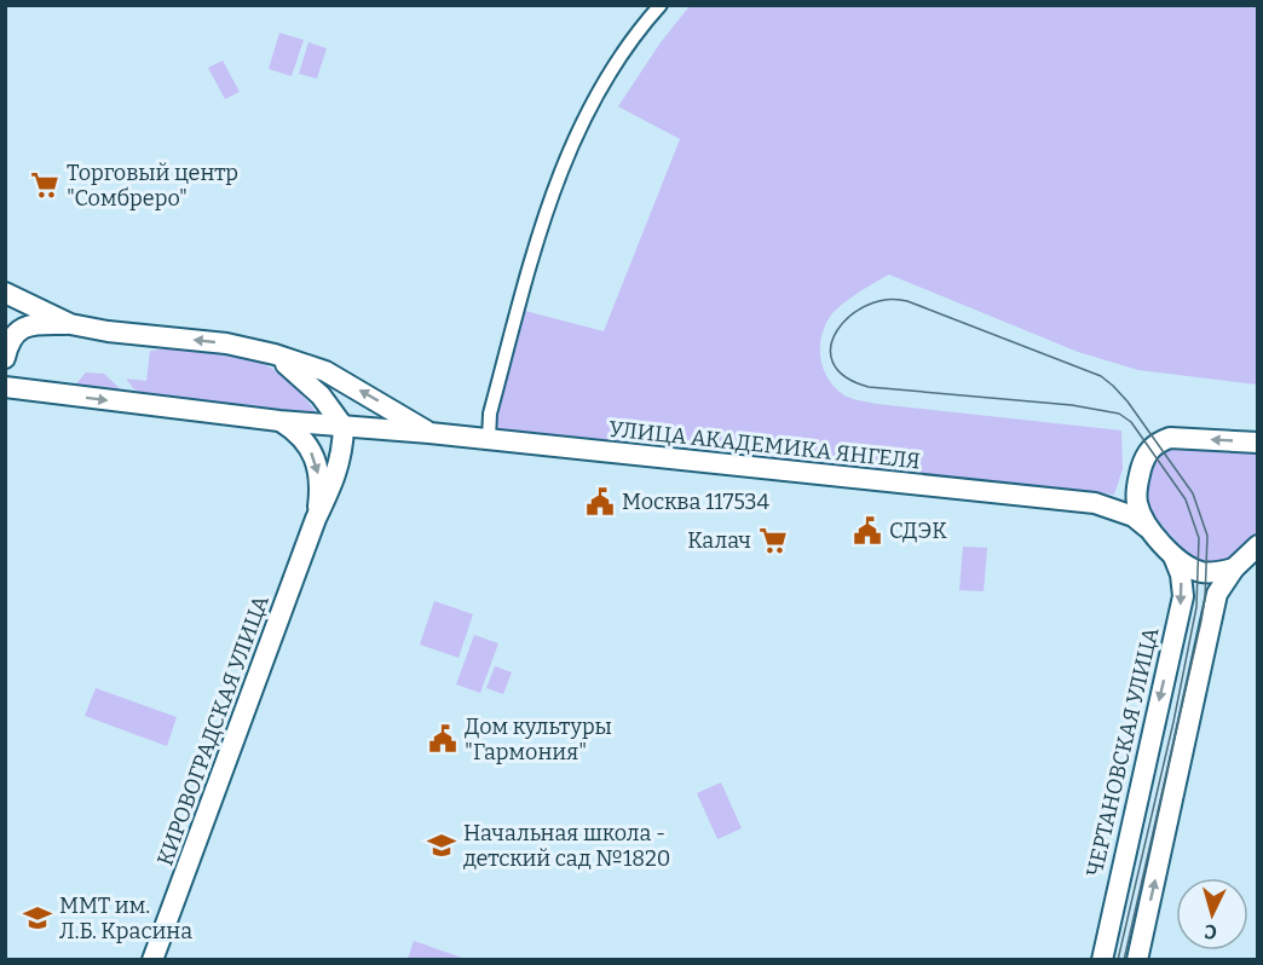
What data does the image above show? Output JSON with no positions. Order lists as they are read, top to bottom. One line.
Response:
{"streets":{"main road":["УЛИЦА АКАДЕМИКА ЯНГЕЛЯ","КИРОВОГРАДСКАЯ УЛИЦА","ЧЕРТАНОВСКАЯ УЛИЦА"]},"crossings":[["УЛИЦА АКАДЕМИКА ЯНГЕЛЯ","КИРОВОГРАДСКАЯ УЛИЦА"]],"places":{"supermarket":["Торговый центр \"Сомбреро\"","Калач"],"public building":["Москва 117534","СДЭК","Дом культуры \"Гармония\""],"school or university":["Начальная школа - детский сад №1820","ММТ им. Л.Б. Красина"]},"north":"bottom"}
